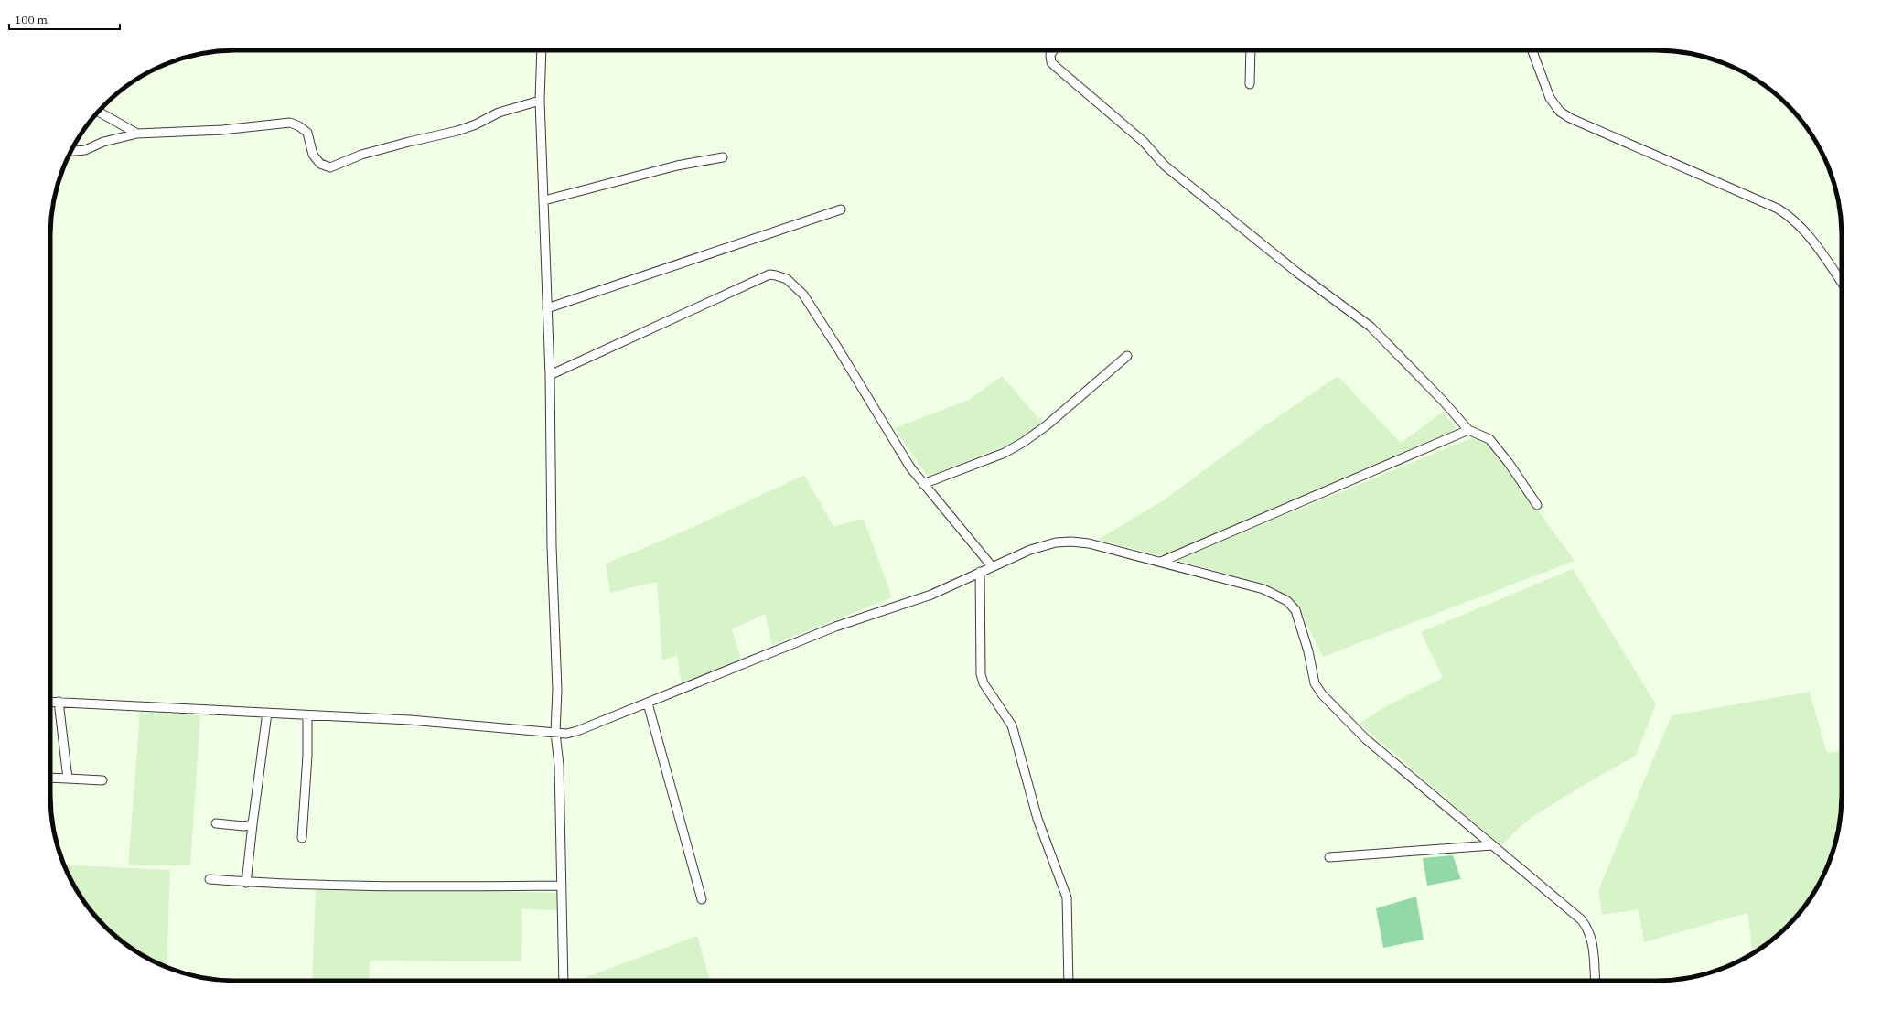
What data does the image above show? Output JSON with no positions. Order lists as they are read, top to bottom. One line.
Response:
{"scale_bar":"100 m"}
